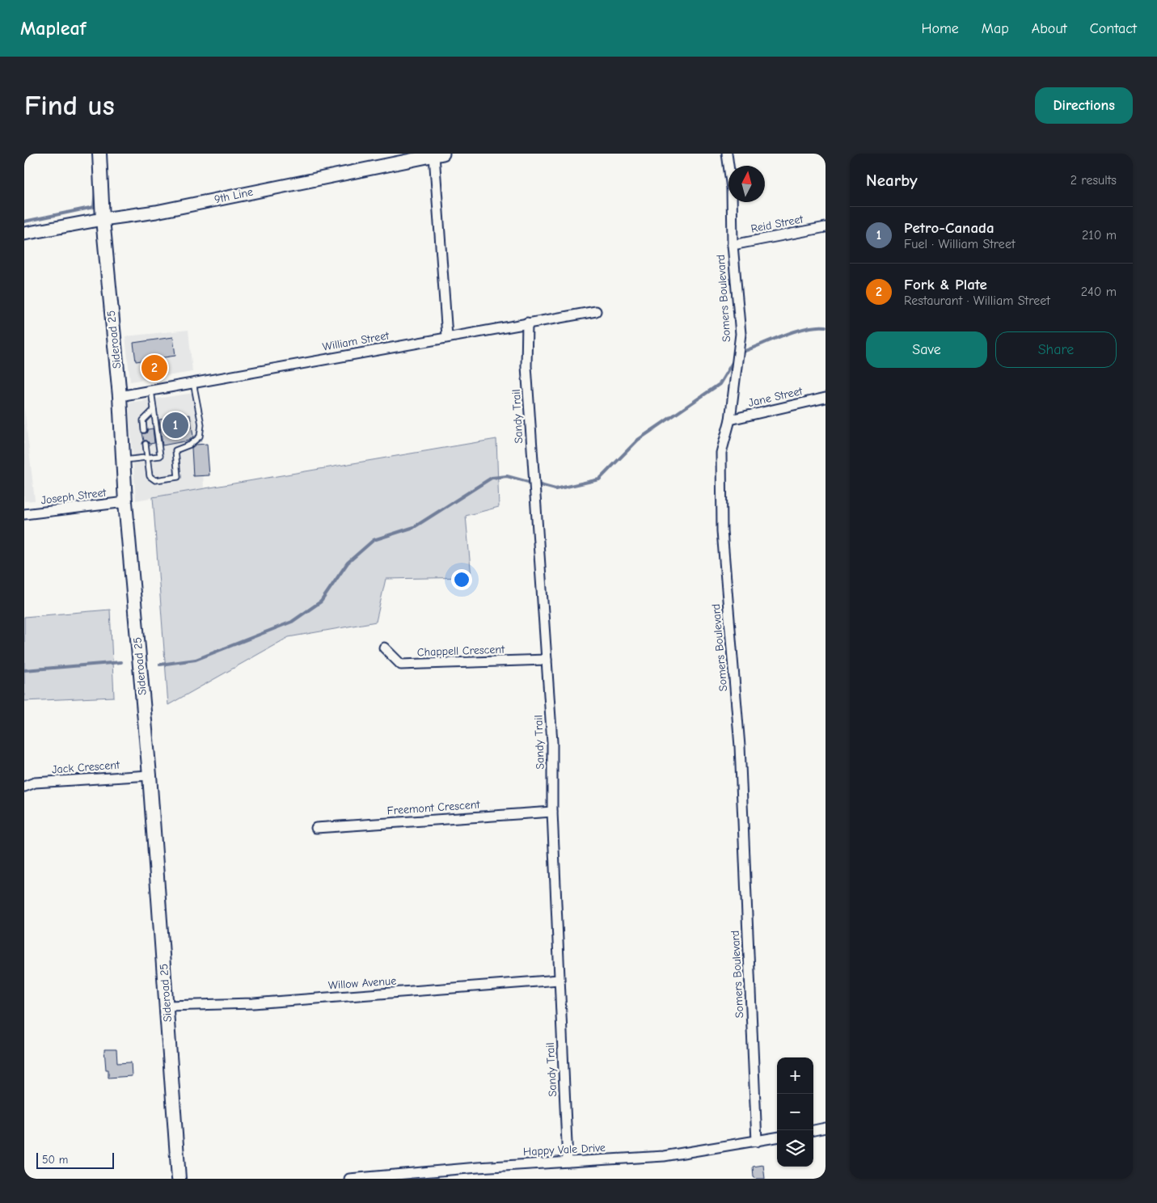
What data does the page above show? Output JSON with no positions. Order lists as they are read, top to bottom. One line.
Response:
{"streets":{"main road":["Sideroad 25"],"street":["9th Line","Reid Street","Somers Boulevard","William Street","Jane Street","Sandy Trail","Joseph Street","Chappell Crescent","Jack Crescent","Freemont Crescent","Willow Avenue","Happy Vale Drive"]},"crossings":[["9th Line","Sideroad 25"],["Reid Street","Somers Boulevard"],["Somers Boulevard","Jane Street"],["Somers Boulevard","Happy Vale Drive"],["Sideroad 25","William Street"],["Sideroad 25","Joseph Street"],["Sideroad 25","Jack Crescent"],["Sideroad 25","Willow Avenue"],["William Street","Sandy Trail"],["Sandy Trail","Chappell Crescent"],["Sandy Trail","Freemont Crescent"],["Sandy Trail","Willow Avenue"],["Sandy Trail","Happy Vale Drive"]],"scale_bar":"50 m","north":"top","page":{"header":"Mapleaf","nav":["Home","Map","About","Contact"],"buttons":["Directions",["Save","Share"]],"title":"Find us","heading":["Nearby","2 results"],"list":[{"mark":"1","name":"Petro-Canada","note":"Fuel · William Street","value":"210 m"},{"mark":"2","name":"Fork & Plate","note":"Restaurant · William Street","value":"240 m"}],"pins":["2","1"],"map_buttons":["+","−"],"scale":"50 m"}}
